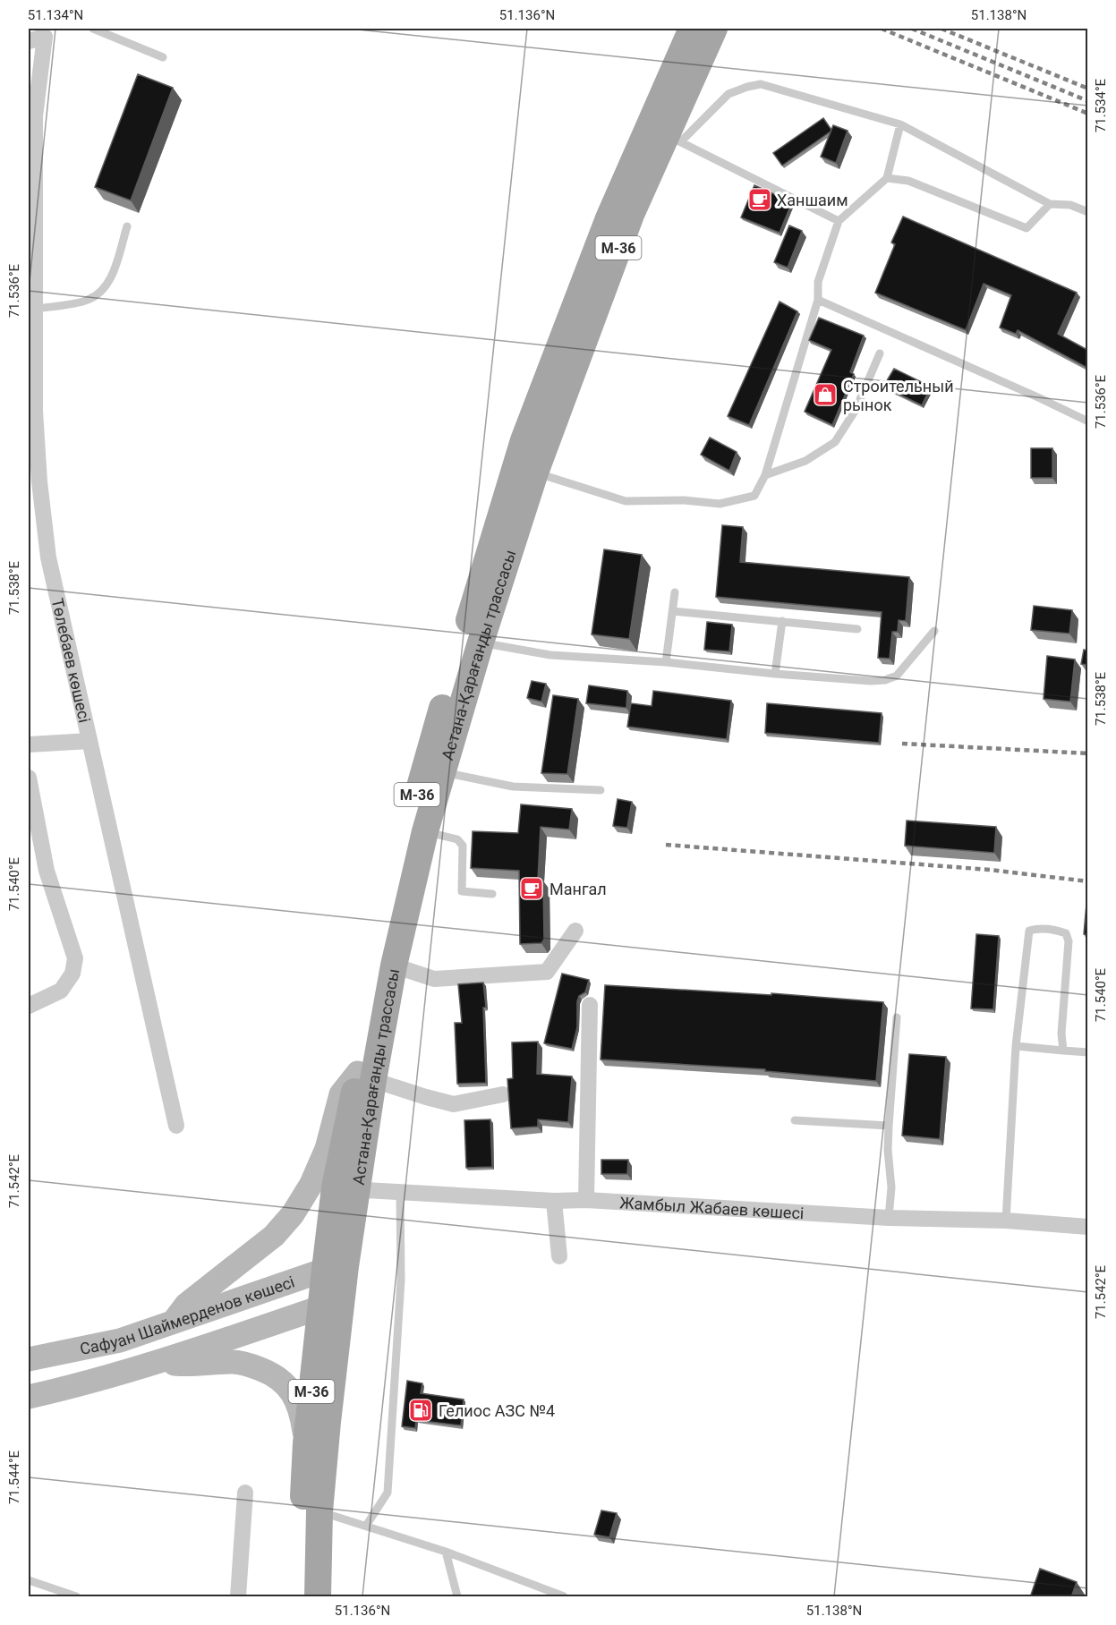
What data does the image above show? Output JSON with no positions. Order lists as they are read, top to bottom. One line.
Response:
{"streets":{"main road":["M-36","Астана-Қарағанды трассасы","Сафуан Шаймерденов көшесі"],"street":["Төлебаев көшесі","Жамбыл Жабаев көшесі"]},"crossings":[["Астана-Қарағанды трассасы","Жамбыл Жабаев көшесі"],["Астана-Қарағанды трассасы","Сафуан Шаймерденов көшесі"]],"places":{"cafe":["Ханшаим","Мангал"],"shop":["Строительный рынок"],"fuel station":["Гелиос АЗС №4"]},"coordinates":["51.134°N","51.136°N","51.138°N","71.534°E","71.536°E","71.538°E","71.540°E","71.542°E","71.544°E"]}
